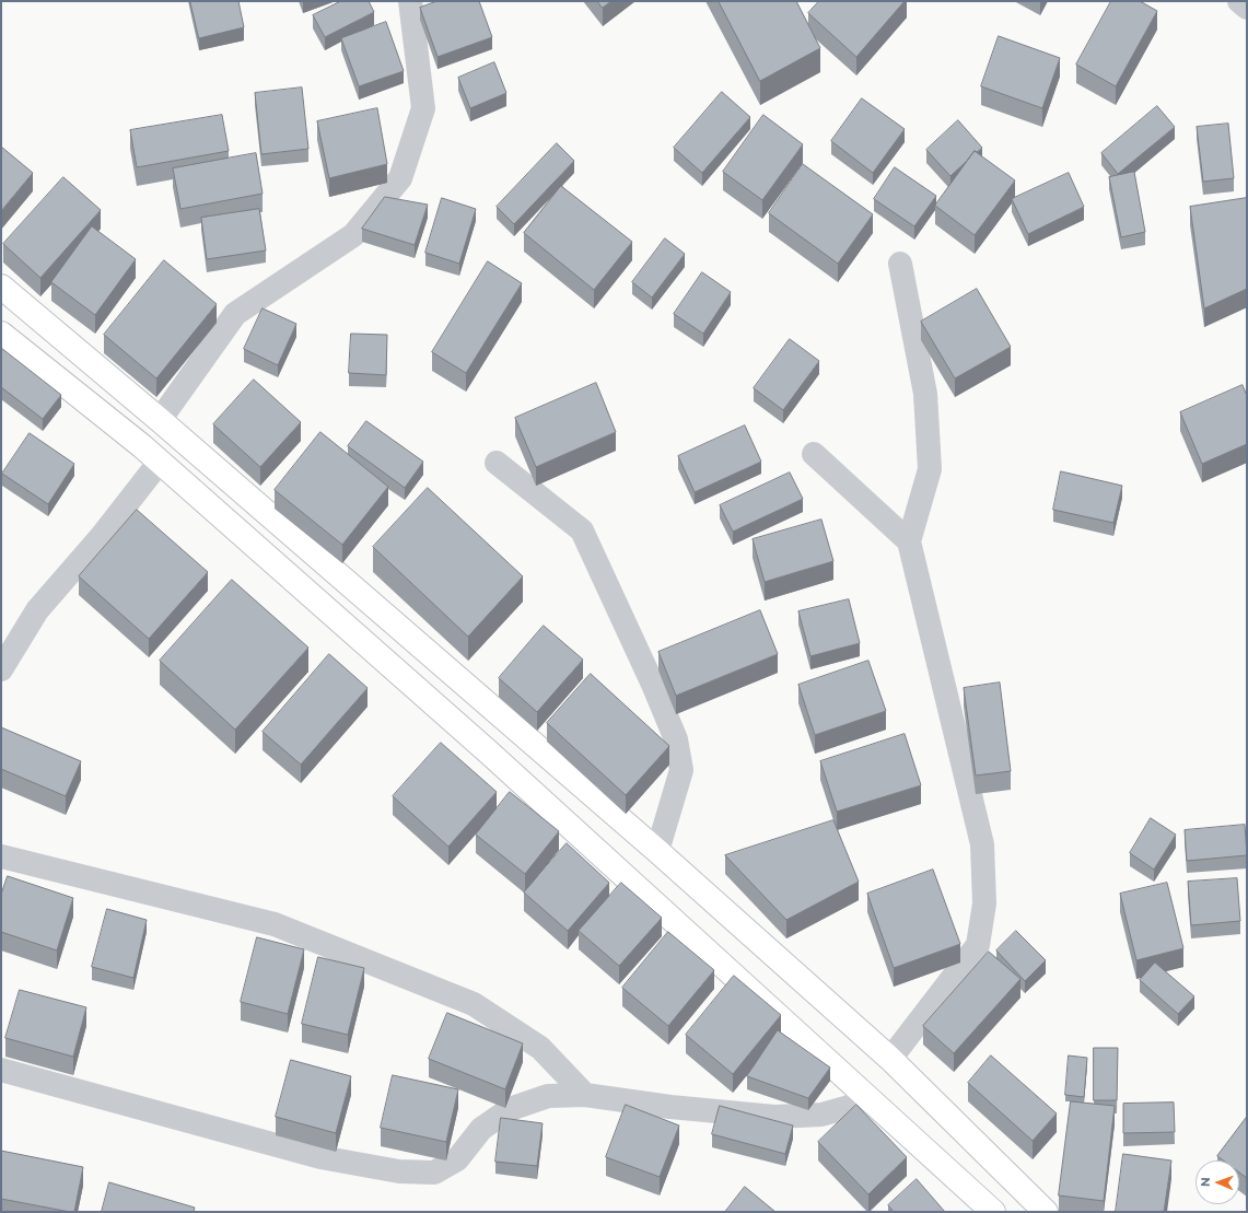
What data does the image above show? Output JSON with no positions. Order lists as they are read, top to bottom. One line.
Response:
{"north":"left"}
